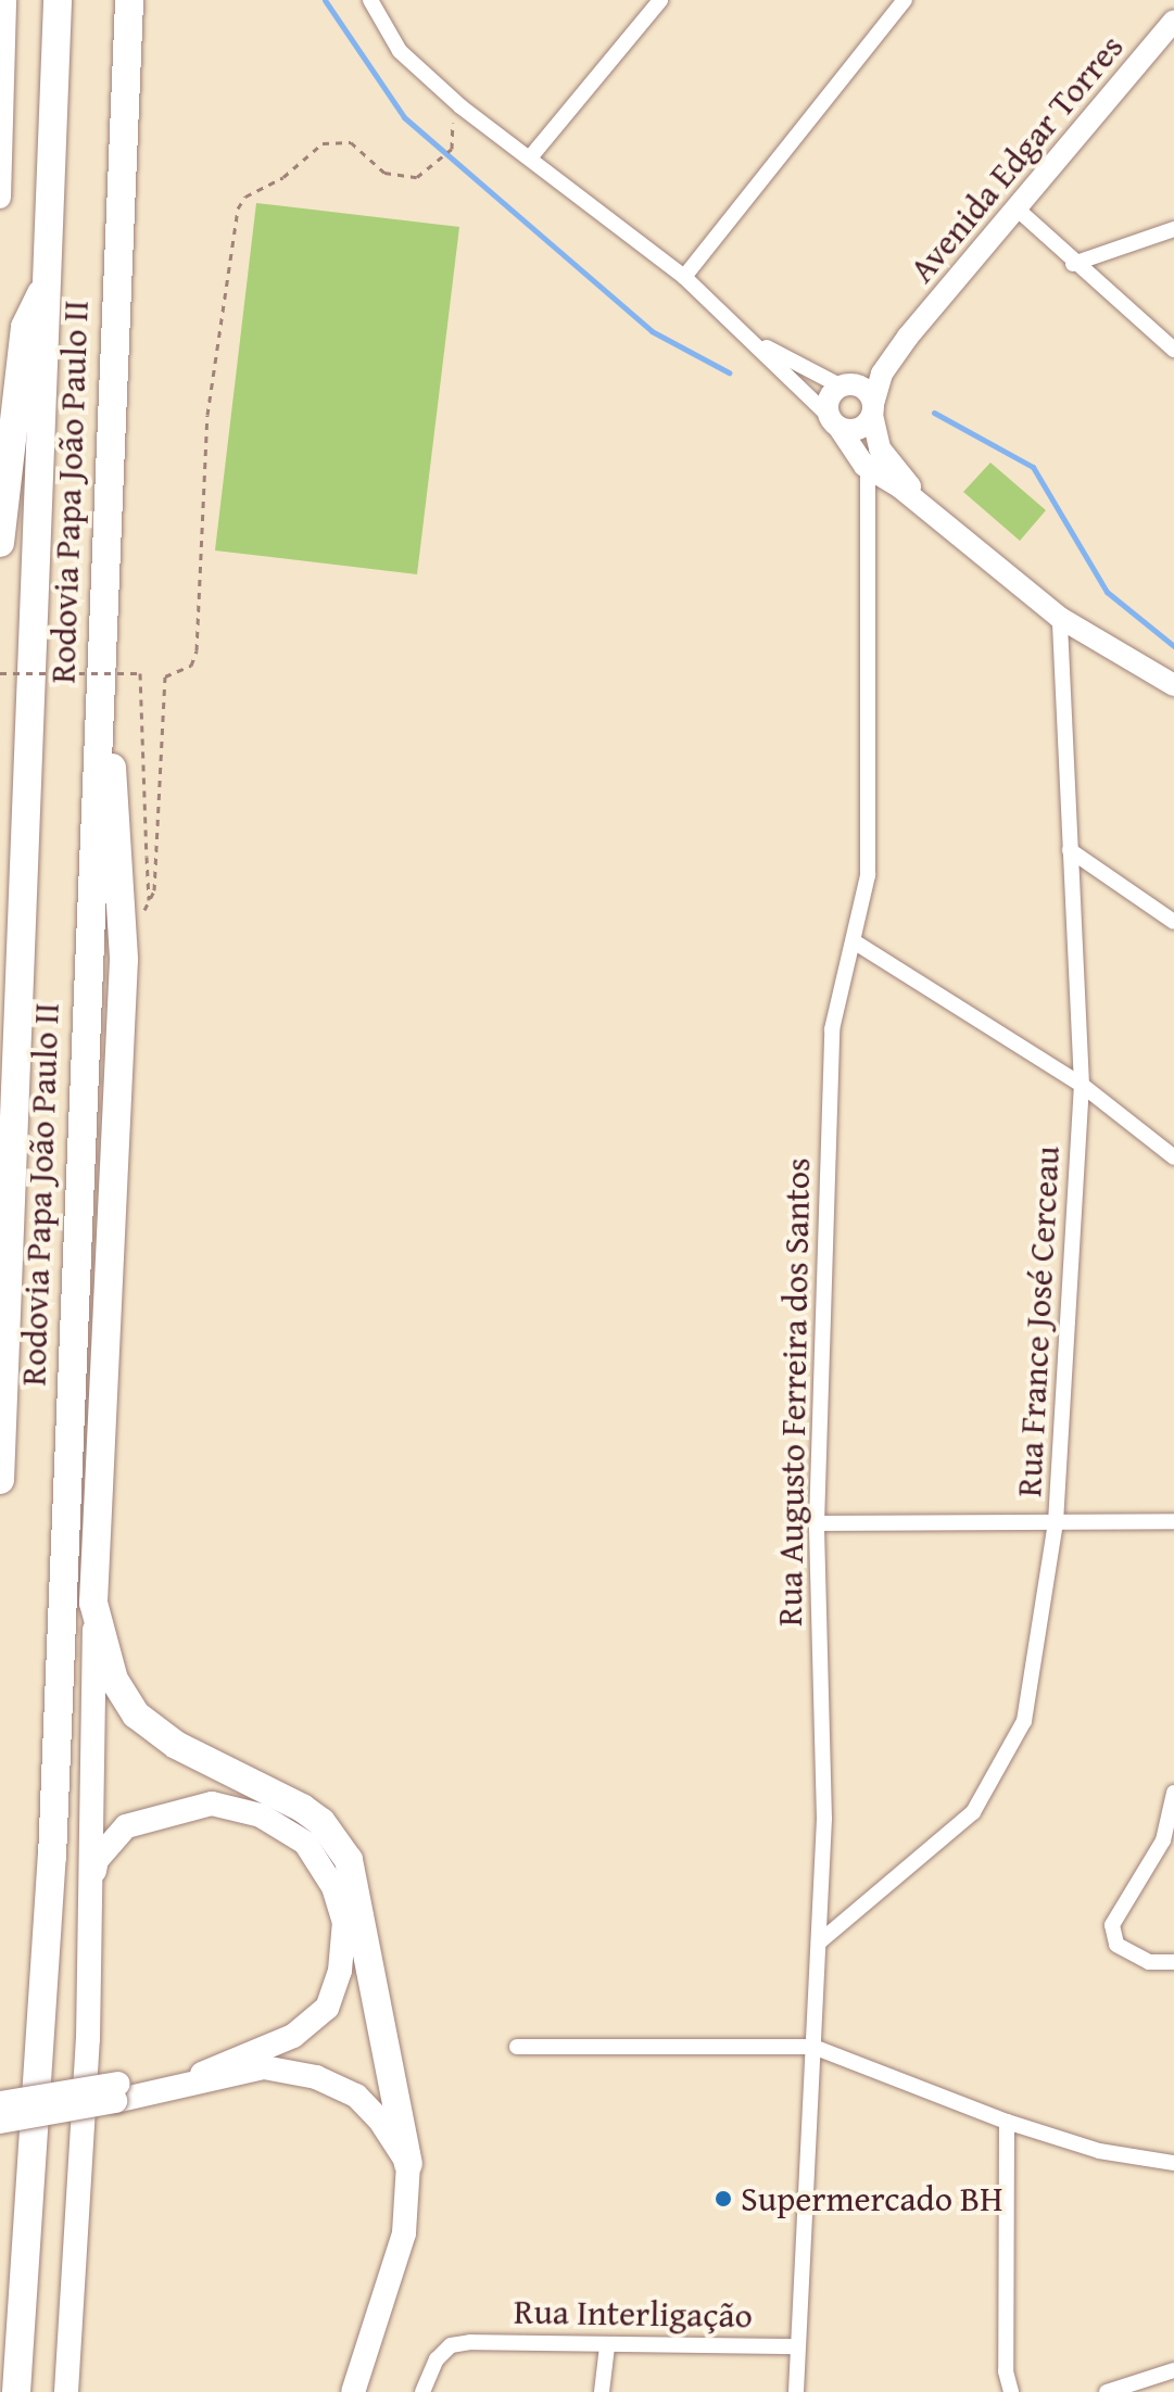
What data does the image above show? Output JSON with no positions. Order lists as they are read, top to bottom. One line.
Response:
{"streets":{"highway":["Rodovia Papa João Paulo II"],"street":["Avenida Edgar Torres","Rua France José Cerceau","Rua Augusto Ferreira dos Santos","Rua Interligação"]},"crossings":[["Rua France José Cerceau","Rua Augusto Ferreira dos Santos"],["Rua Augusto Ferreira dos Santos","Rua Interligação"]],"places":["Supermercado BH"]}
